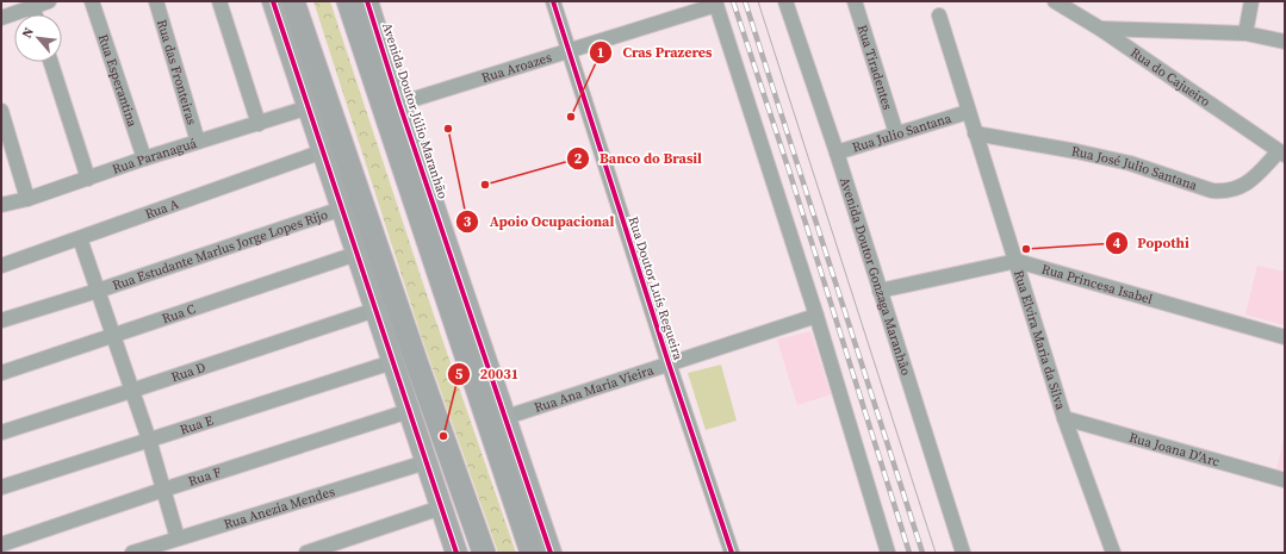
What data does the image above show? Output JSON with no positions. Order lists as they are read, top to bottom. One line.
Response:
{"streets":{"main road":["Avenida Doutor Júlio Maranhão"],"street":["Rua Aroazes","Rua Tiradentes","Rua das Fronteiras","Rua do Cajueiro","Rua Esperantina","Rua Julio Santana","Rua Paranaguá","Rua José Julio Santana","Rua A","Rua Estudante Marlus Jorge Lopes Rijo","Avenida Doutor Gonzaga Maranhão","Rua Princesa Isabel","Rua Doutor Luís Regueira","Rua C","Rua Elvira Maria da Silva","Rua D","Rua Ana Maria Vieira","Rua E","Rua Joana D'Arc","Rua F","Rua Anezia Mendes"]},"crossings":[["Rua Aroazes","Avenida Doutor Júlio Maranhão"],["Rua Aroazes","Rua Doutor Luís Regueira"],["Rua Tiradentes","Rua Julio Santana"],["Rua das Fronteiras","Rua Paranaguá"],["Rua do Cajueiro","Rua José Julio Santana"],["Rua Esperantina","Rua Paranaguá"],["Avenida Doutor Júlio Maranhão","Rua Ana Maria Vieira"],["Rua Julio Santana","Avenida Doutor Gonzaga Maranhão"],["Rua Julio Santana","Rua Elvira Maria da Silva"],["Rua José Julio Santana","Rua Elvira Maria da Silva"],["Rua A","Rua Estudante Marlus Jorge Lopes Rijo"],["Rua Estudante Marlus Jorge Lopes Rijo","Rua C"],["Rua Estudante Marlus Jorge Lopes Rijo","Rua D"],["Rua Estudante Marlus Jorge Lopes Rijo","Rua E"],["Rua Estudante Marlus Jorge Lopes Rijo","Rua F"],["Rua Estudante Marlus Jorge Lopes Rijo","Rua Anezia Mendes"],["Avenida Doutor Gonzaga Maranhão","Rua Princesa Isabel"],["Rua Princesa Isabel","Rua Elvira Maria da Silva"],["Rua Doutor Luís Regueira","Rua Ana Maria Vieira"],["Rua Elvira Maria da Silva","Rua Joana D'Arc"]],"places":["Cras Prazeres","Apoio Ocupacional","Banco do Brasil","Popothi","20031"],"north":"top left"}
